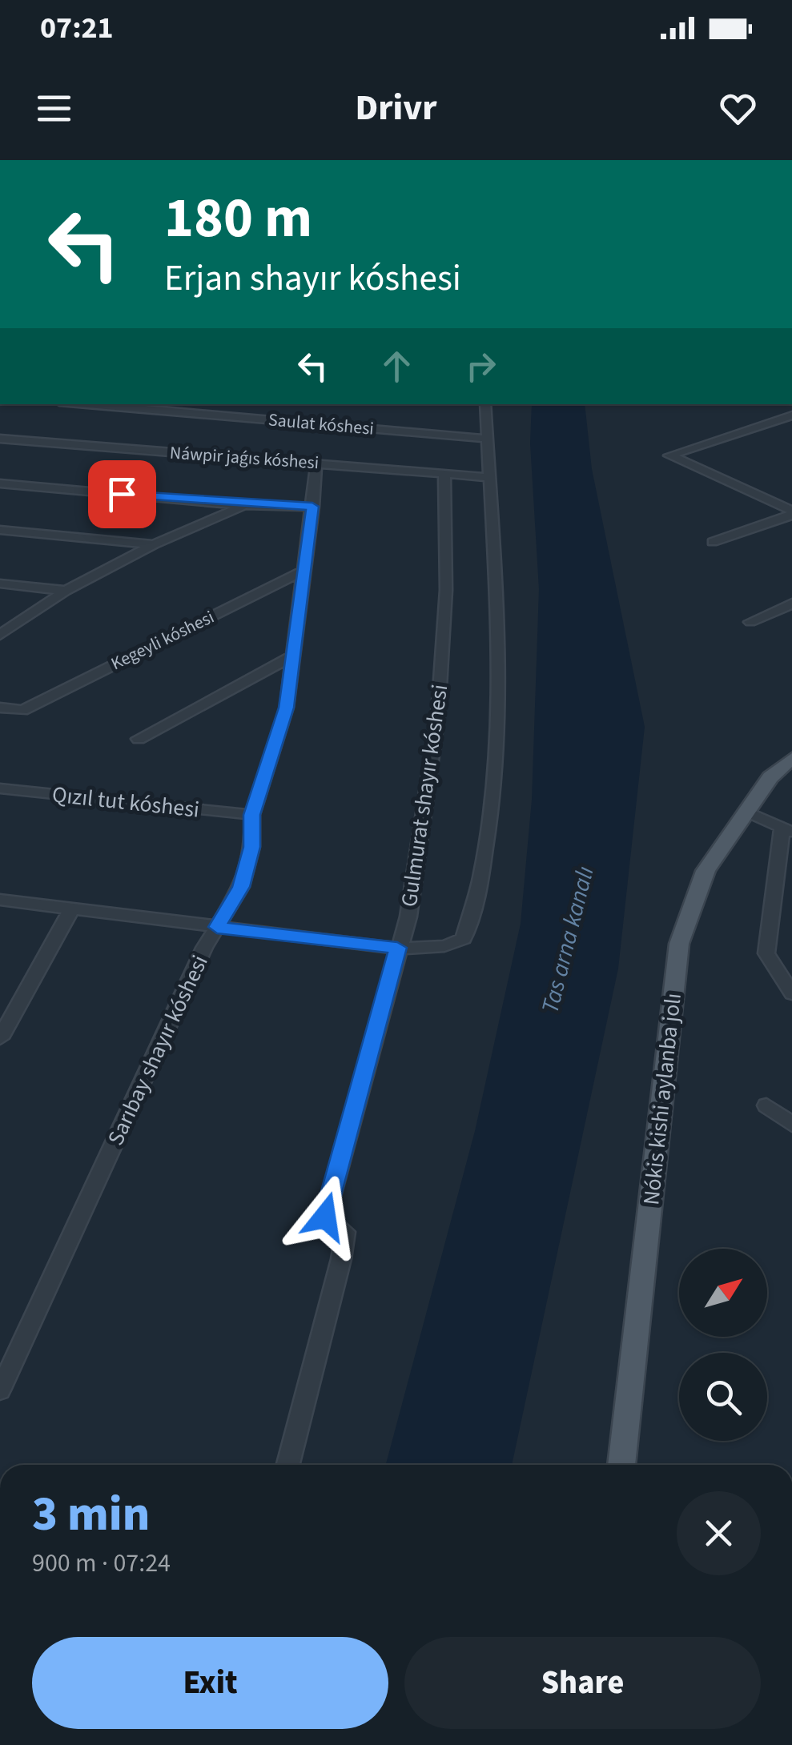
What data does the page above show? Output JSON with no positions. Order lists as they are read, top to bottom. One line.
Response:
{"streets":{"main road":["Nókis kishi aylanba jolı"],"street":["Saulat kóshesi","Náwpir jaǵıs kóshesi","Kegeyli kóshesi","Gulmurat shayır kóshesi","Qızıl tut kóshesi","Sarıbay shayır kóshesi"]},"crossings":[["Náwpir jaǵıs kóshesi","Gulmurat shayır kóshesi"],["Náwpir jaǵıs kóshesi","Sarıbay shayır kóshesi"],["Kegeyli kóshesi","Sarıbay shayır kóshesi"],["Qızıl tut kóshesi","Sarıbay shayır kóshesi"]],"water":["Tas arna kanalı"],"north":"top right","page":{"status":"07:21","header":"Drivr","turn":["180 m","Erjan shayır kóshesi"],"heading":["3 min","900 m · 07:24"],"buttons":["Exit","Share"]}}
